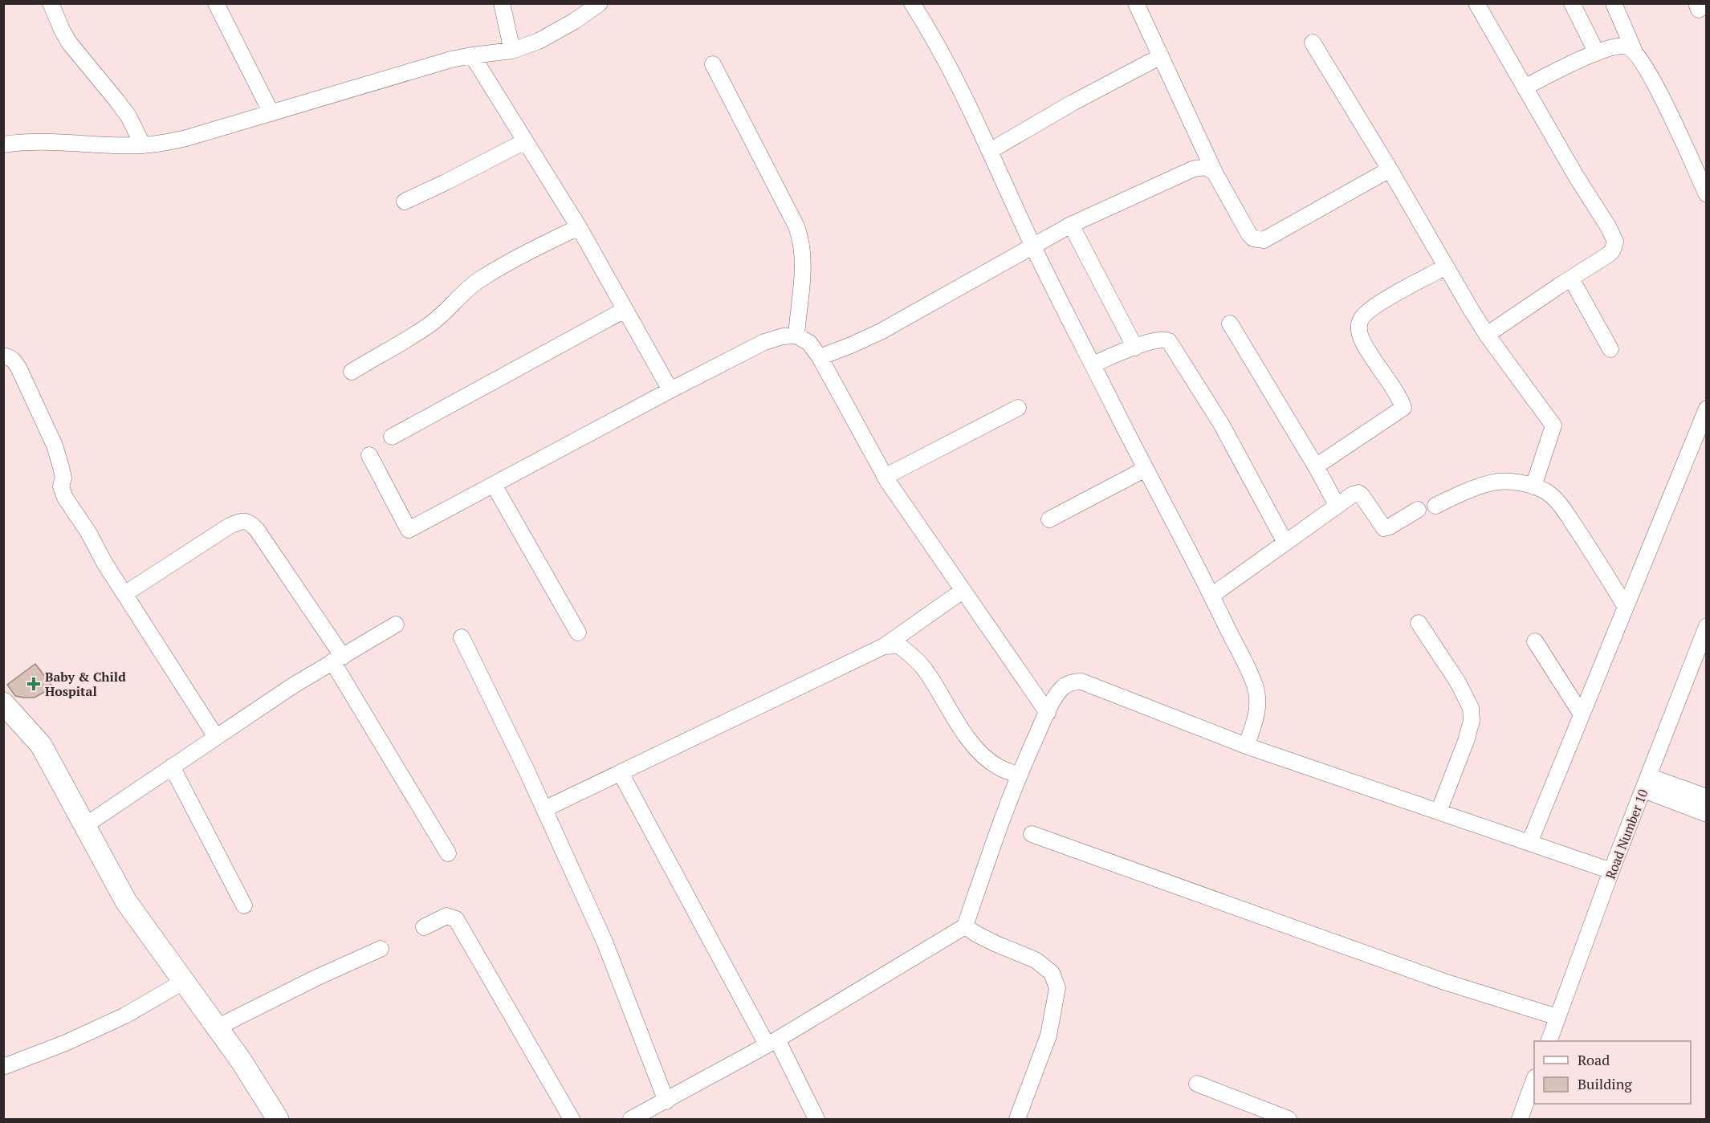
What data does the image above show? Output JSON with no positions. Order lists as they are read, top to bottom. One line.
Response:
{"streets":{"street":["Road Number 10"]},"places":{"health":["Baby & Child Hospital"]},"legend":["Road","Building"]}
